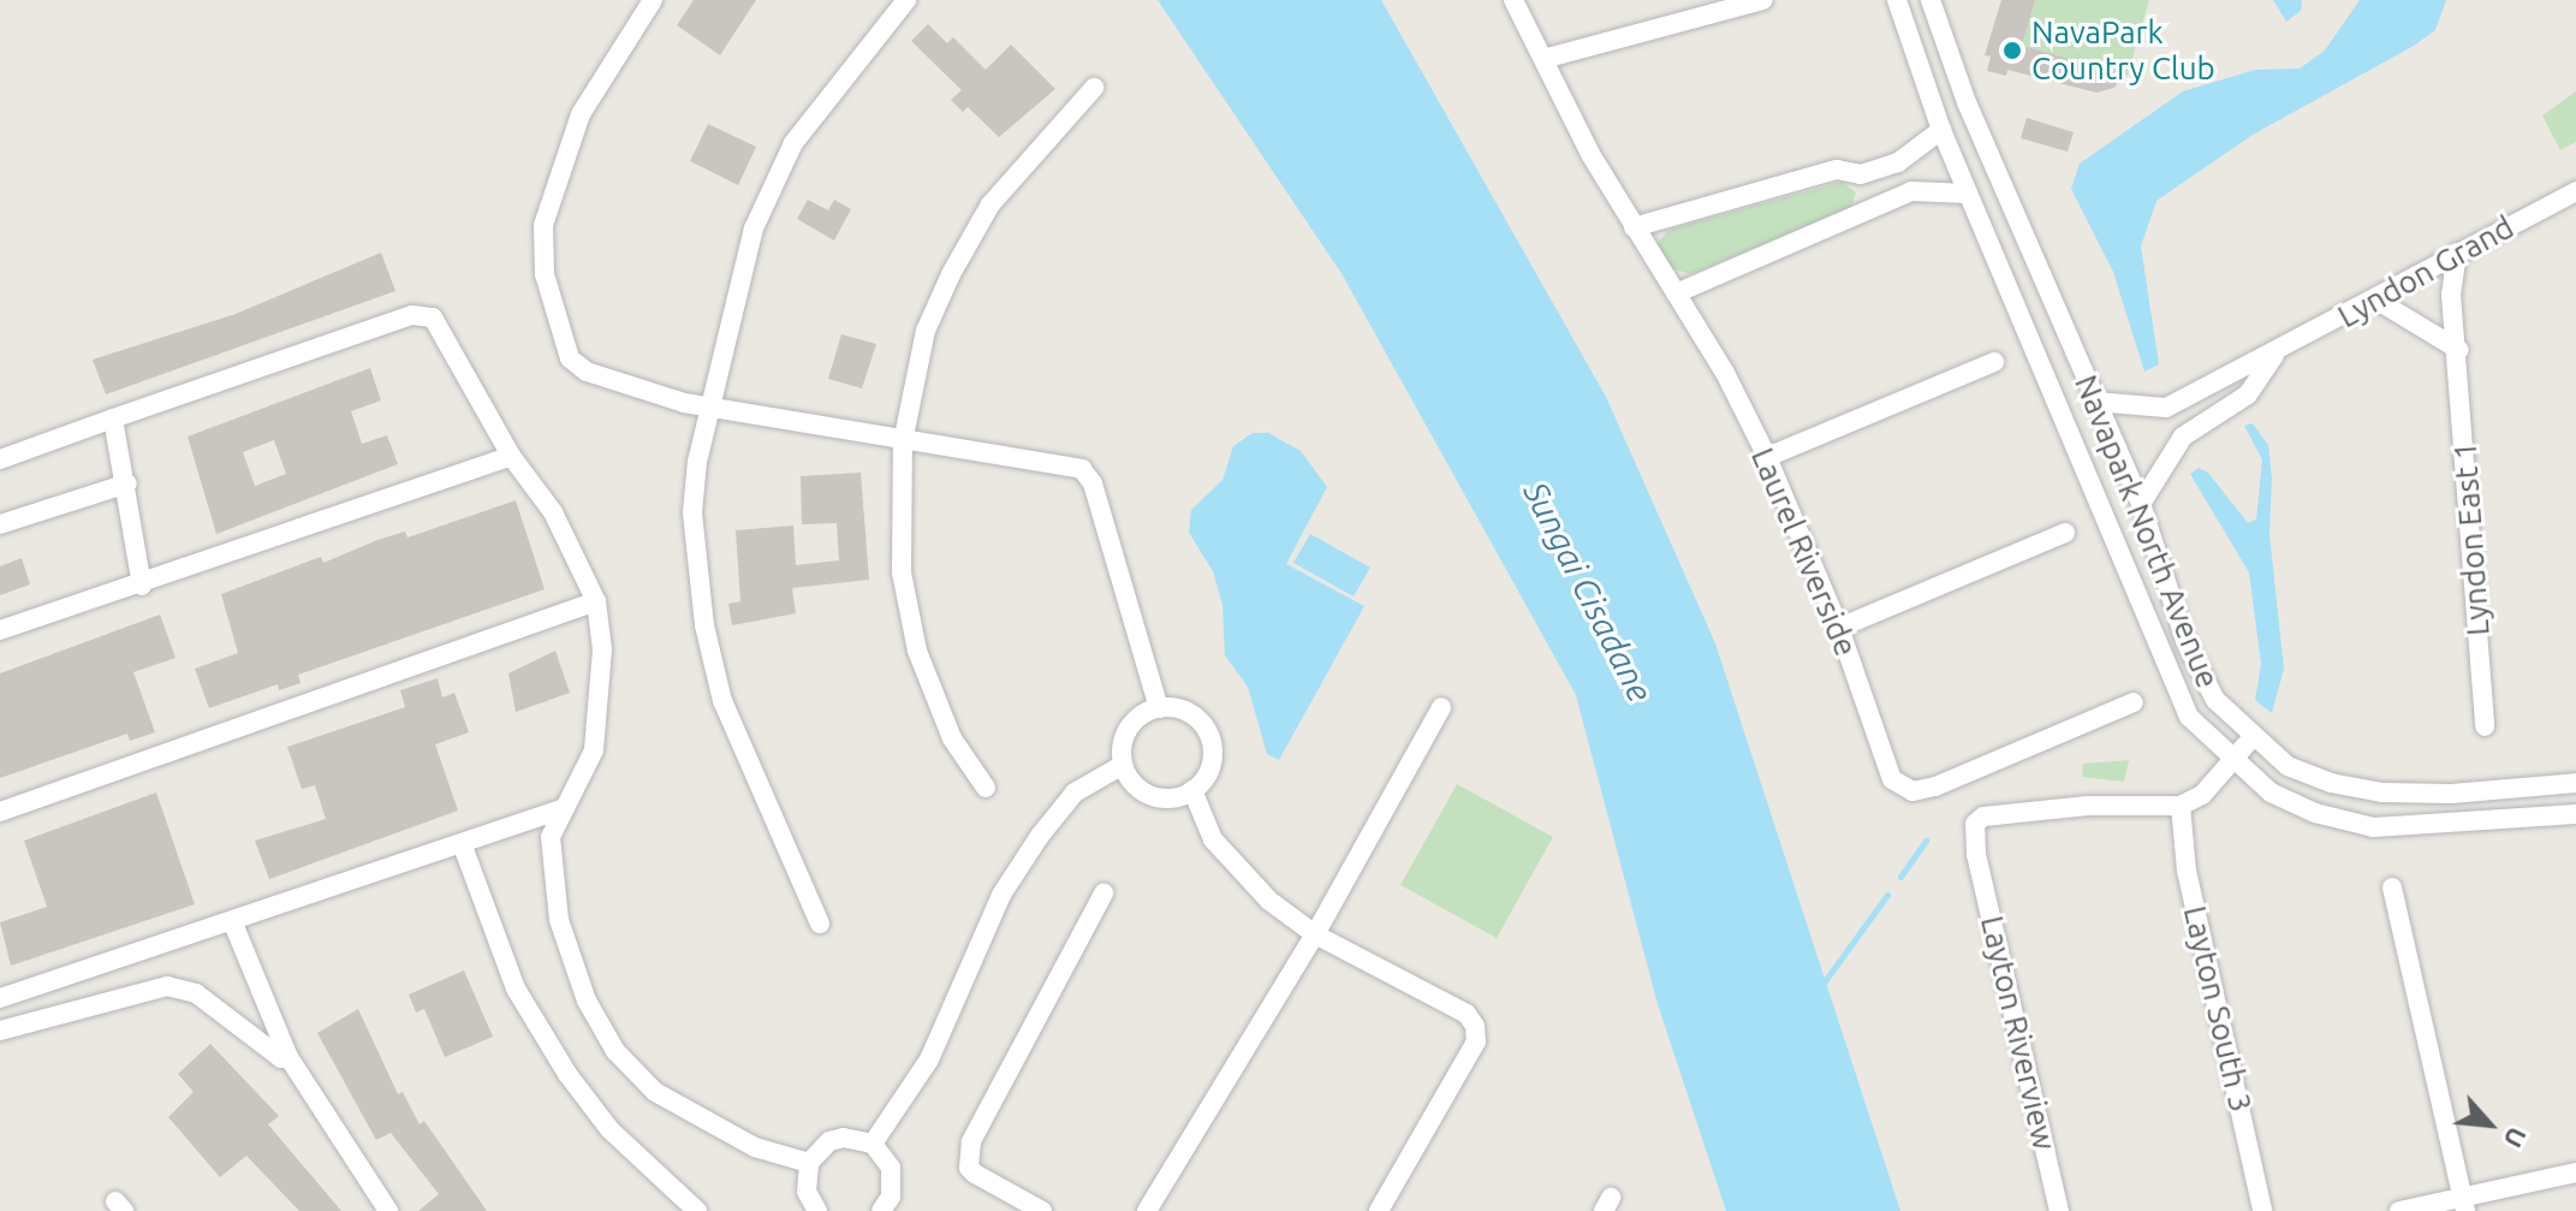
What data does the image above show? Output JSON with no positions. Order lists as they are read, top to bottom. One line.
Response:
{"streets":{"street":["Lyndon Grand","Navapark North Avenue","Lyndon East 1","Laurel Riverside","Layton South 3","Layton Riverview"]},"crossings":[["Lyndon Grand","Navapark North Avenue"],["Lyndon Grand","Lyndon East 1"],["Layton South 3","Layton Riverview"]],"water":["Sungai Cisadane"],"places":["NavaPark Country Club"],"north":"bottom right"}
